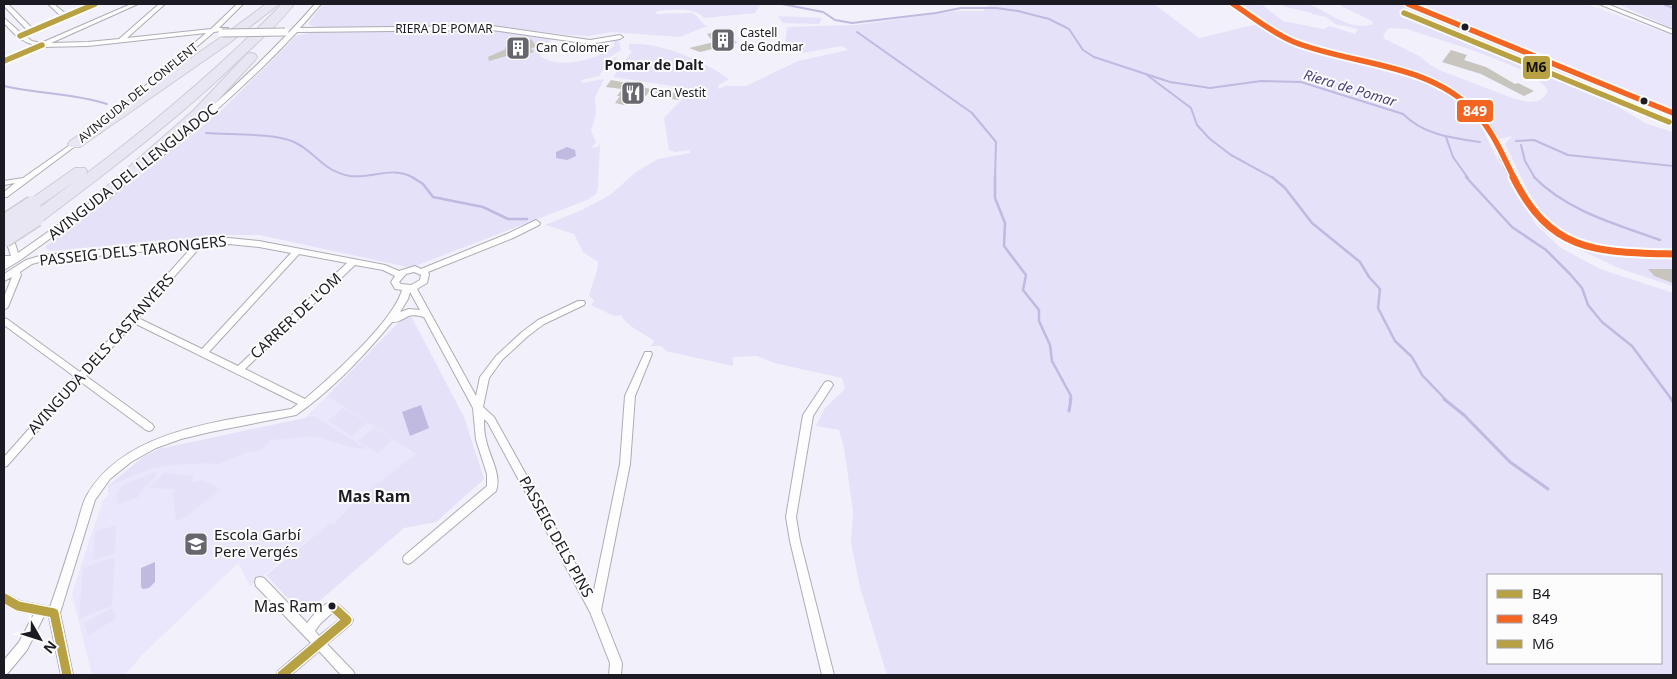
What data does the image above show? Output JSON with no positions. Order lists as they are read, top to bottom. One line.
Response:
{"streets":{"street":["RIERA DE POMAR","AVINGUDA DEL CONFLENT","AVINGUDA DEL LLENGUADOC","PASSEIG DELS TARONGERS","CARRER DE L'OM","AVINGUDA DELS CASTANYERS","PASSEIG DELS PINS"]},"crossings":[["RIERA DE POMAR","AVINGUDA DEL LLENGUADOC"],["PASSEIG DELS TARONGERS","CARRER DE L'OM"],["PASSEIG DELS TARONGERS","AVINGUDA DELS CASTANYERS"]],"districts":["Pomar de Dalt","Mas Ram"],"water":["Riera de Pomar"],"places":{"building":["Castell de Godmar","Can Colomer"],"restaurant":["Can Vestit"],"school or university":["Escola Garbí Pere Vergés"],"other":["Mas Ram"]},"lines":["transit line B4","transit line 849","transit line M6"],"legend":["B4","849","M6"],"north":"bottom right"}
